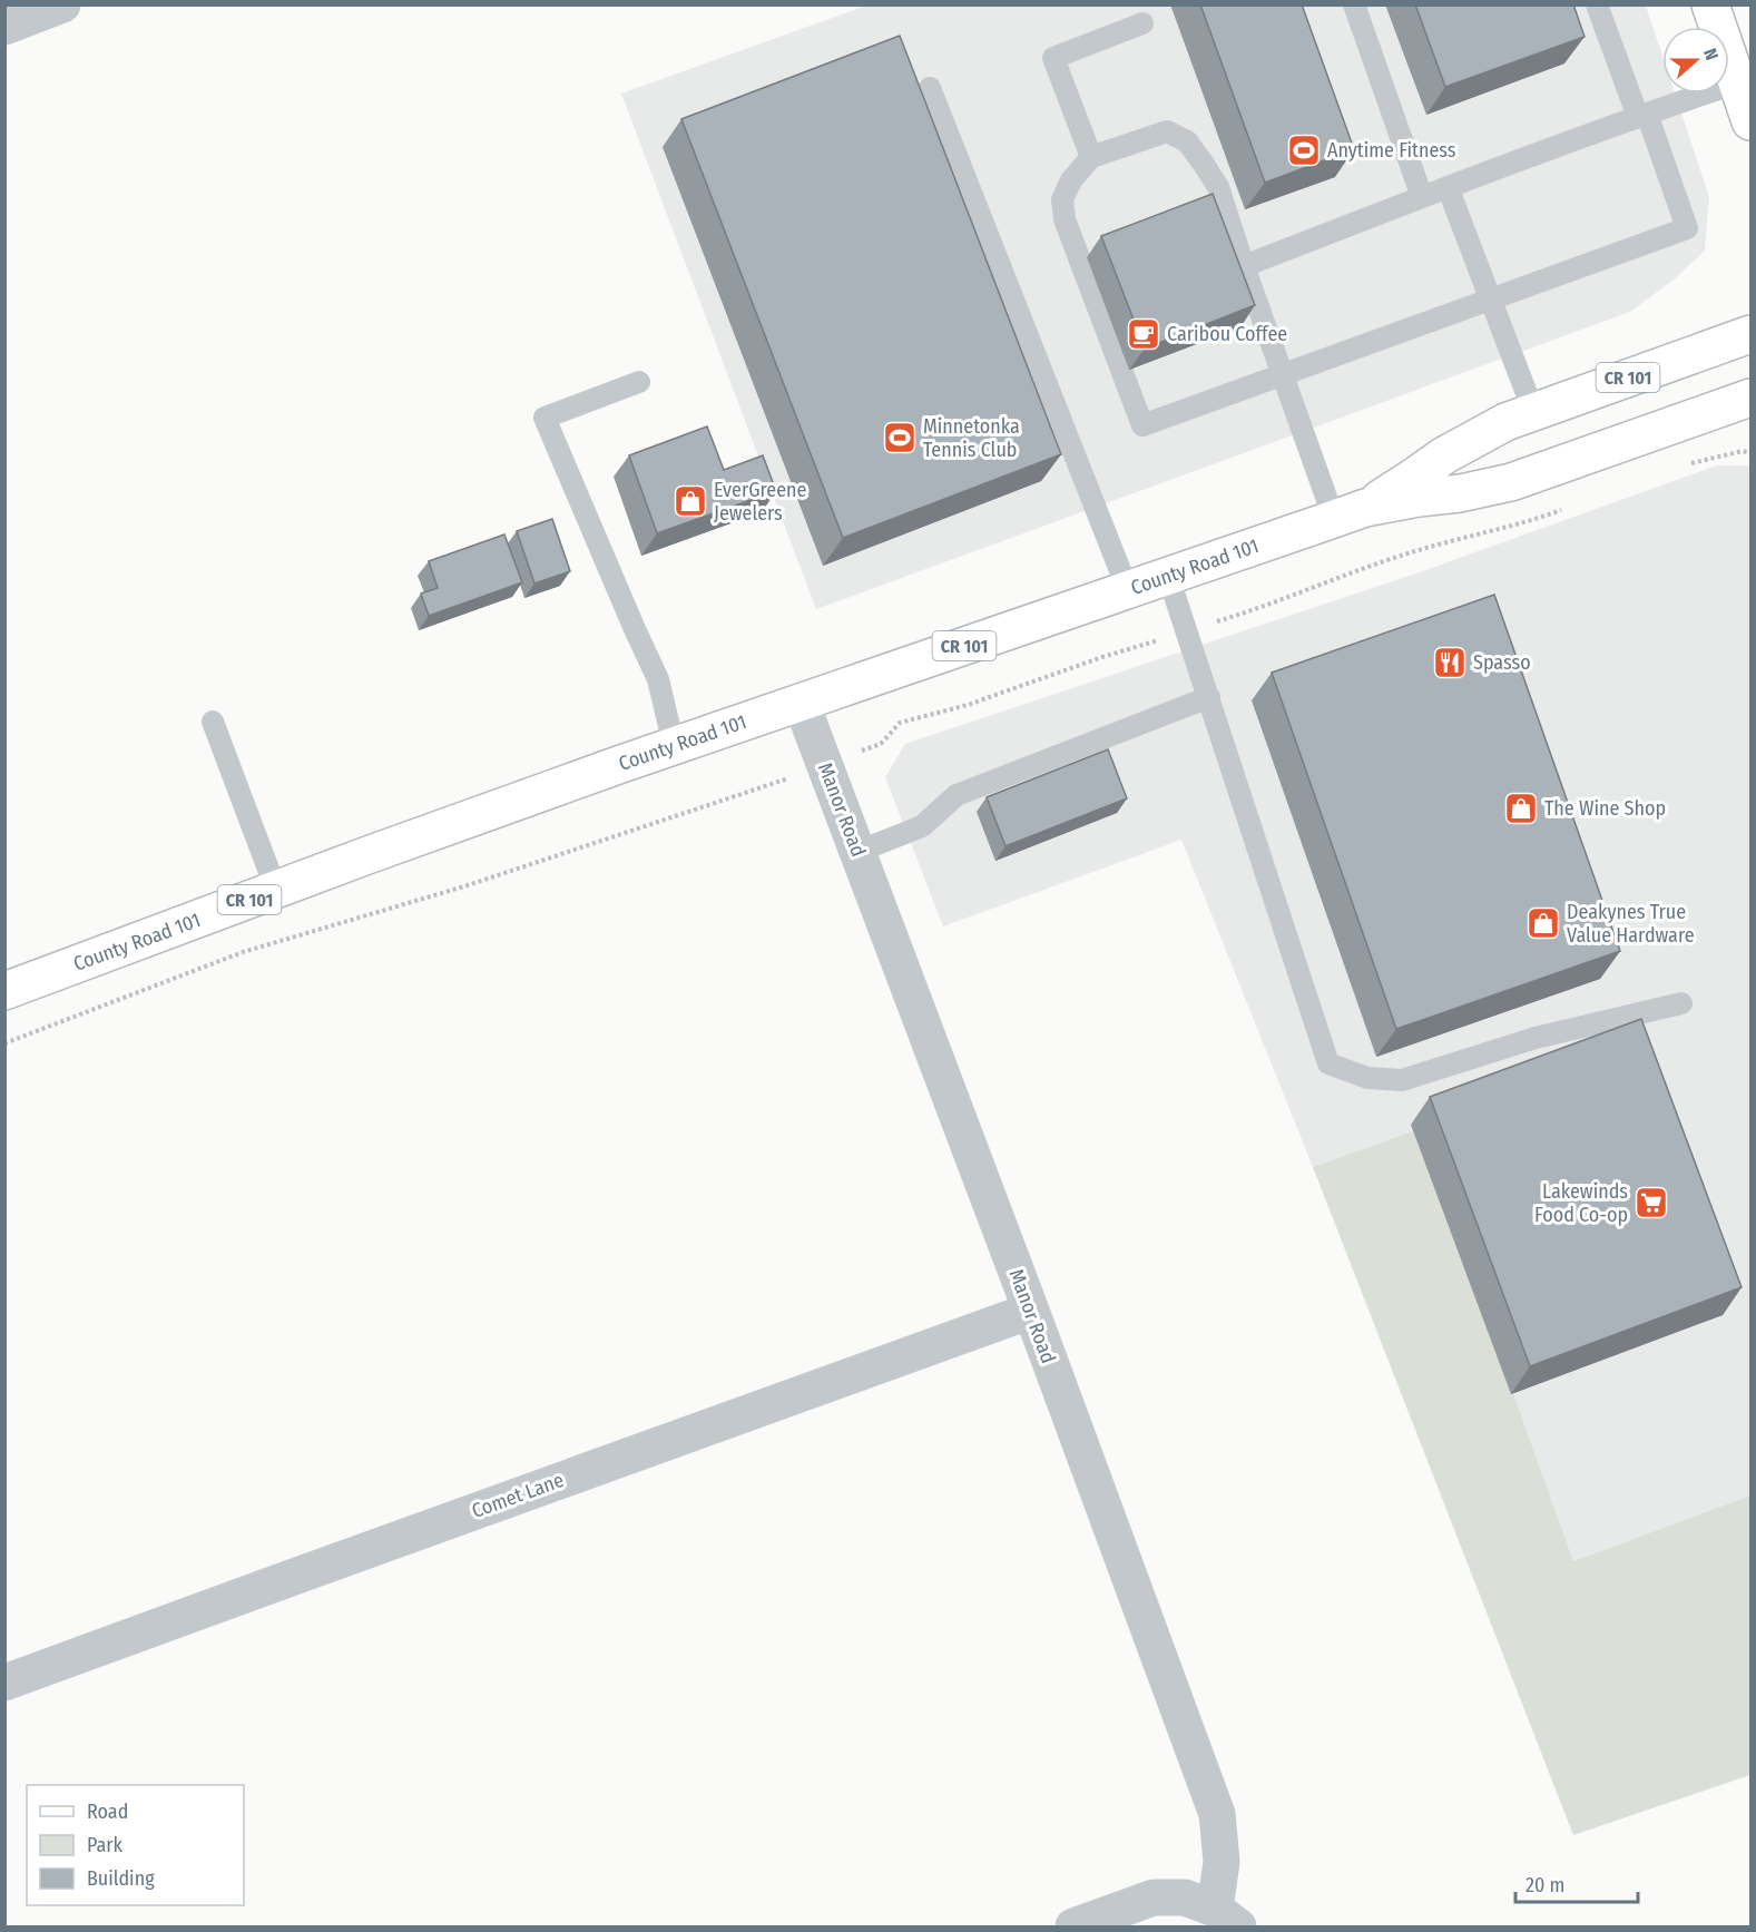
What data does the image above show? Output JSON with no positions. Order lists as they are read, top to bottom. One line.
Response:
{"streets":{"main road":["CR 101","County Road 101"],"street":["Manor Road","Comet Lane"]},"crossings":[["County Road 101","Manor Road"],["Manor Road","Comet Lane"]],"places":{"sports":["Anytime Fitness","Minnetonka Tennis Club"],"cafe":["Caribou Coffee"],"shop":["EverGreene Jewelers","The Wine Shop","Deakynes True Value Hardware"],"restaurant":["Spasso"],"supermarket":["Lakewinds Food Co-op"]},"legend":["Road","Park","Building"],"scale_bar":"20 m","north":"right"}
